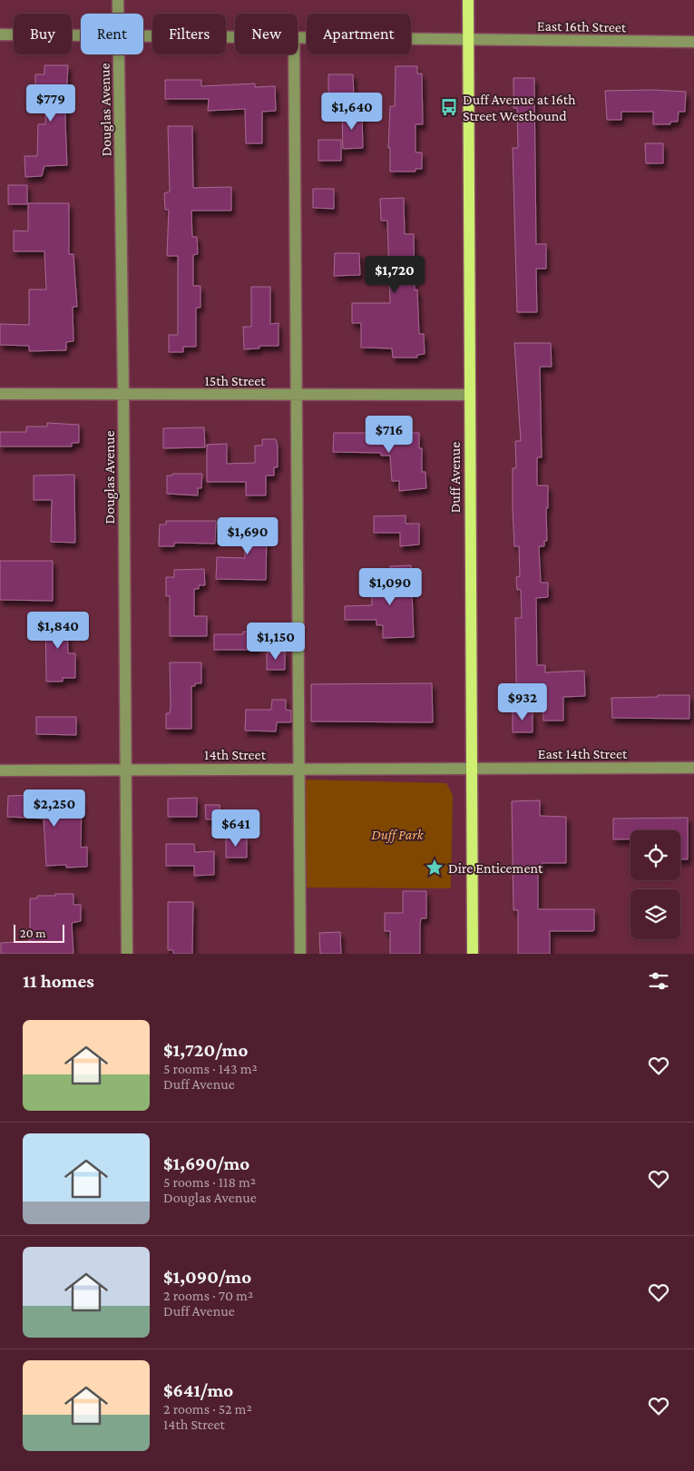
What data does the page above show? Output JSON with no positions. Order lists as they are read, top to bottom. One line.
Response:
{"streets":{"main road":["Duff Avenue"],"street":["East 16th Street","Douglas Avenue","15th Street","East 14th Street","14th Street"]},"crossings":[["East 16th Street","Duff Avenue"],["Douglas Avenue","15th Street"],["Douglas Avenue","14th Street"],["15th Street","Duff Avenue"],["Duff Avenue","East 14th Street"],["Duff Avenue","14th Street"],["East 14th Street","14th Street"]],"parks":["Duff Park"],"places":{"bus stop":["Duff Avenue at 16th Street Westbound"],"place":["Dire Enticement"]},"scale_bar":"20 m","page":{"chip":["Buy","Rent","Filters","New","Apartment"],"price":["$779","$1,640","$1,720","$716","$1,690","$1,090","$1,840","$1,150","$932","$2,250","$641"],"scale":"20 m","heading":"11 homes","list":[{"name":"$1,720/mo","note":"5 rooms · 143 m² · Duff Avenue"},{"name":"$1,690/mo","note":"5 rooms · 118 m² · Douglas Avenue"},{"name":"$1,090/mo","note":"2 rooms · 70 m² · Duff Avenue"},{"name":"$641/mo","note":"2 rooms · 52 m² · 14th Street"}]}}
